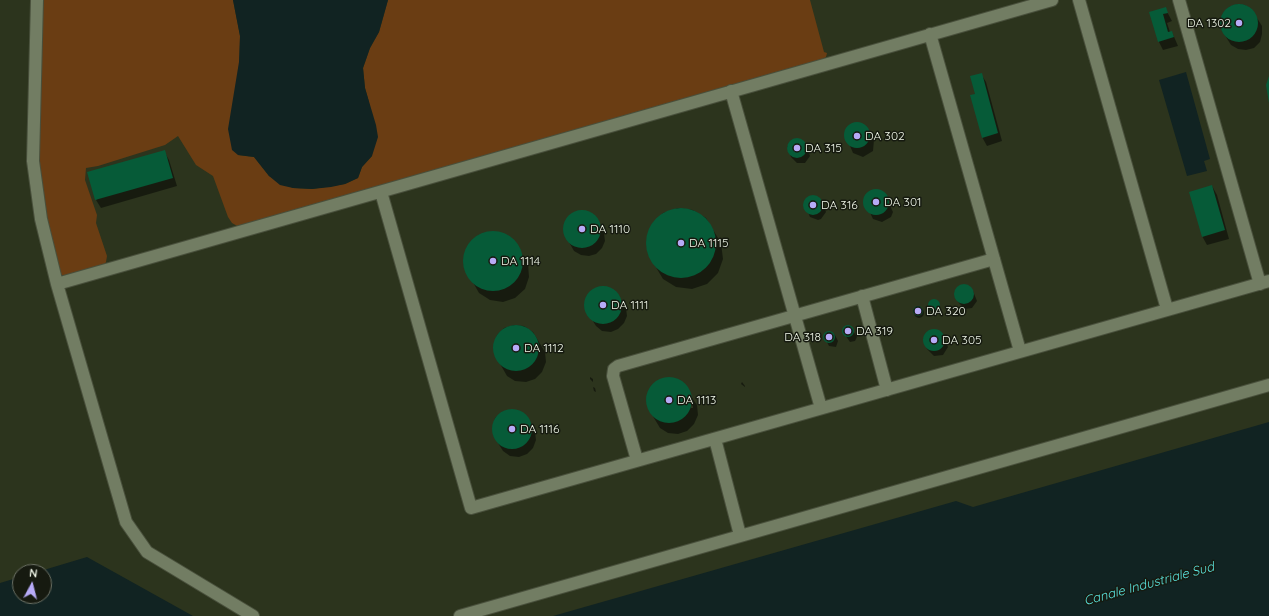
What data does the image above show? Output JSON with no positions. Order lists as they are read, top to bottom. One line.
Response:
{"water":["Canale Industriale Sud"],"places":["DA 1302","DA 302","DA 315","DA 301","DA 316","DA 1110","DA 1115","DA 1114","DA 1111","DA 320","DA 319","DA 318","DA 305","DA 1112","DA 1113","DA 1116"],"north":"top"}
